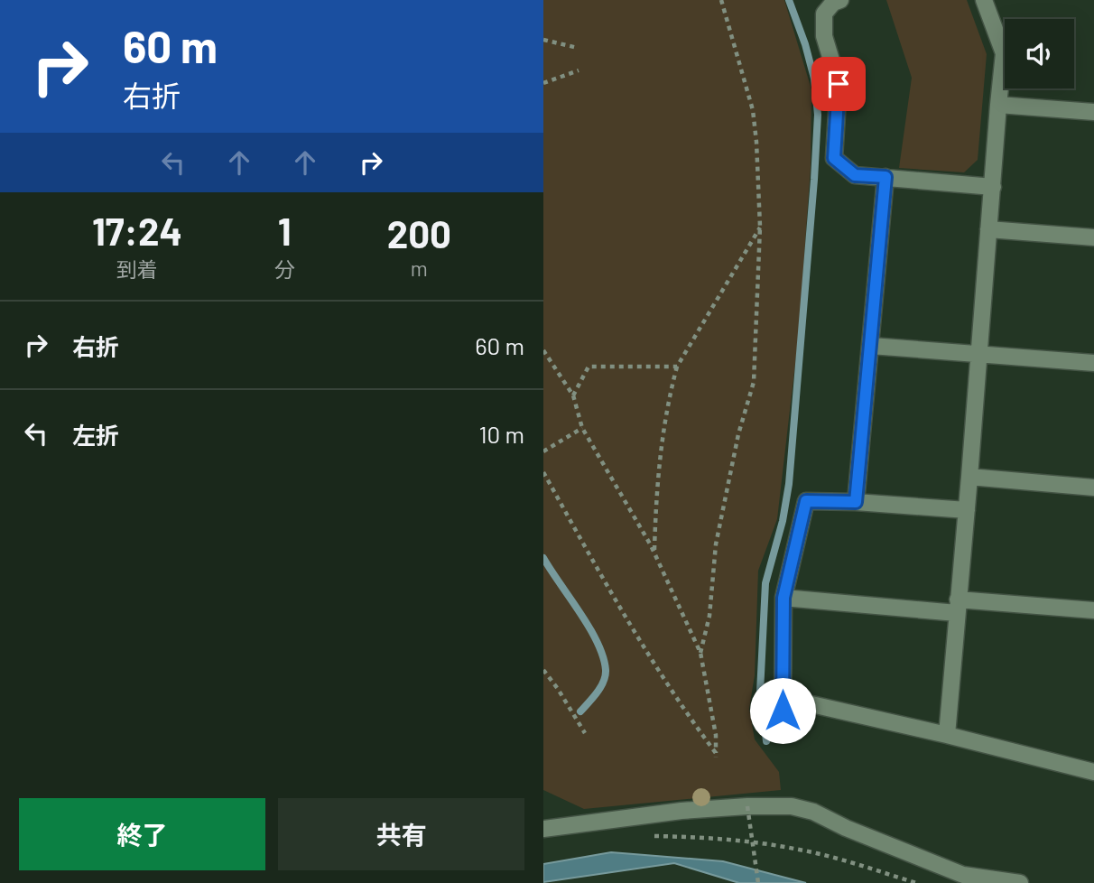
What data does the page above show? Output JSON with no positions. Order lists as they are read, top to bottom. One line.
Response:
{"page":{"turn":["60 m","右折"],"eta":["17:24","到着","1","分","200","m"],"list":[{"name":"右折","value":"60 m"},{"name":"左折","value":"10 m"}],"buttons":["終了","共有"]}}
